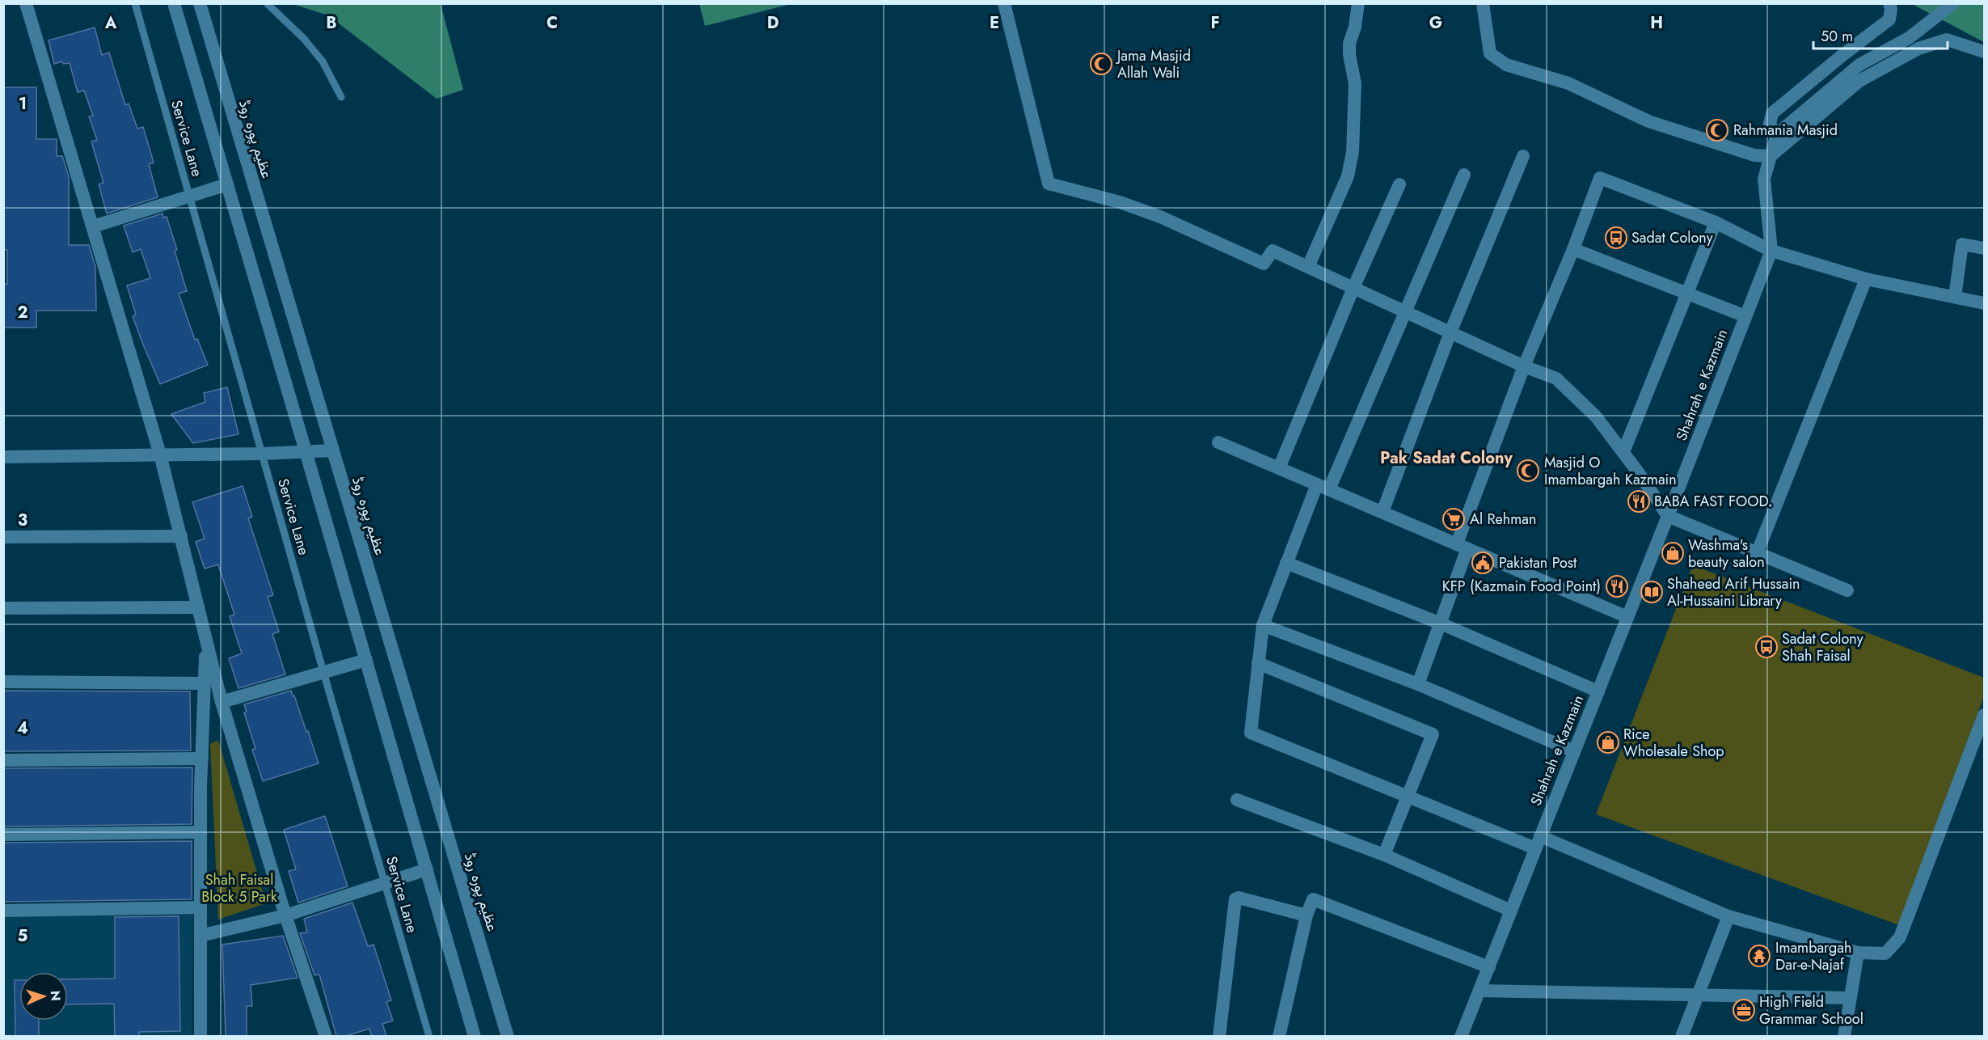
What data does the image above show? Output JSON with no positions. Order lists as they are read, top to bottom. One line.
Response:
{"streets":{"street":["عظیم پورہ روڈ","Shahrah e Kazmain"],"lane":["Service Lane"]},"districts":["Pak Sadat Colony"],"parks":["Shah Faisal Block 5 Park"],"places":{"mosque":["Jama Masjid Allah Wali","Rahmania Masjid","Masjid O Imambargah Kazmain"],"bus stop":["Sadat Colony","Sadat Colony Shah Faisal"],"restaurant":["BABA FAST FOOD.","KFP (Kazmain Food Point)"],"supermarket":["Al Rehman"],"shop":["Washma's beauty salon","Rice Wholesale Shop"],"public building":["Pakistan Post"],"library":["Shaheed Arif Hussain Al-Hussaini Library"],"temple":["Imambargah Dar-e-Najaf"],"office":["High Field Grammar School"]},"scale_bar":"50 m","north":"right","grid":{"columns":["A","B","C","D","E","F","G","H"],"rows":["1","2","3","4","5"]}}
